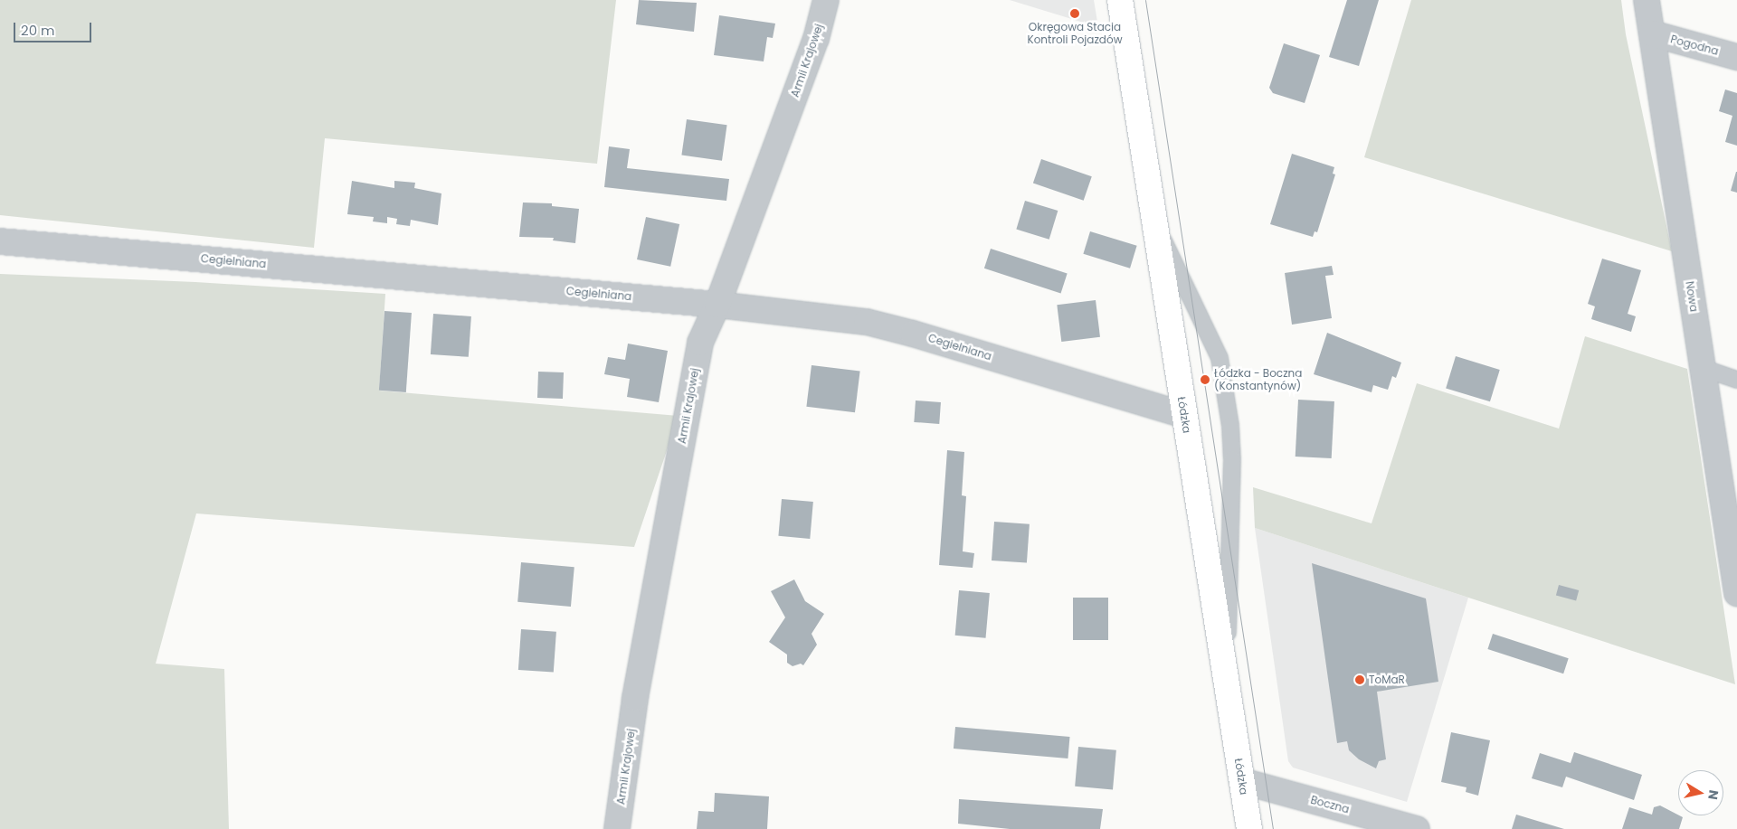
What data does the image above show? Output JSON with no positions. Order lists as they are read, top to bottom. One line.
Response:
{"streets":{"main road":["Łódzka"],"street":["Pogodna","Armii Krajowej","Cegielniana","Nowa","Boczna"]},"crossings":[["Pogodna","Nowa"],["Armii Krajowej","Cegielniana"],["Cegielniana","Łódzka"],["Łódzka","Boczna"]],"places":["Okręgowa Stacja Kontroli Pojazdów","Łódzka - Boczna (Konstantynów)","ToMaR"],"scale_bar":"20 m","north":"right"}
